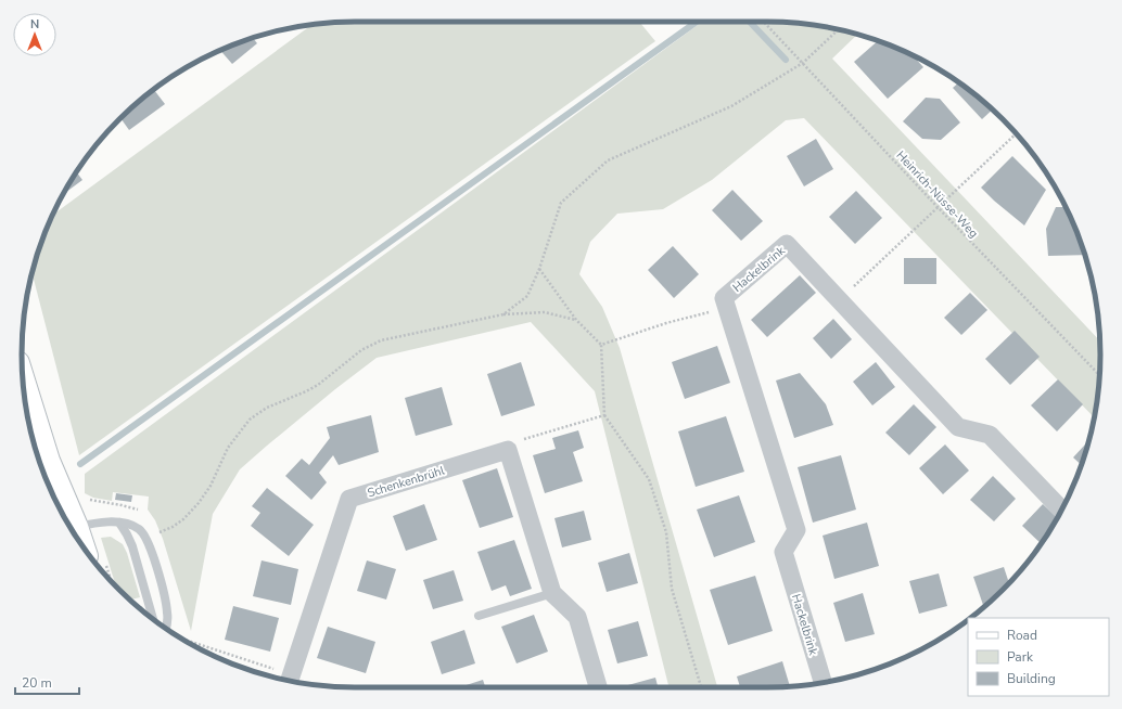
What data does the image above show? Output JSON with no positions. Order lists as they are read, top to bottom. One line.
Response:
{"streets":{"street":["Hackelbrink","Schenkenbrühl"],"path":["Heinrich-Nüsse-Weg"]},"legend":["Road","Park","Building"],"scale_bar":"20 m","north":"top"}
